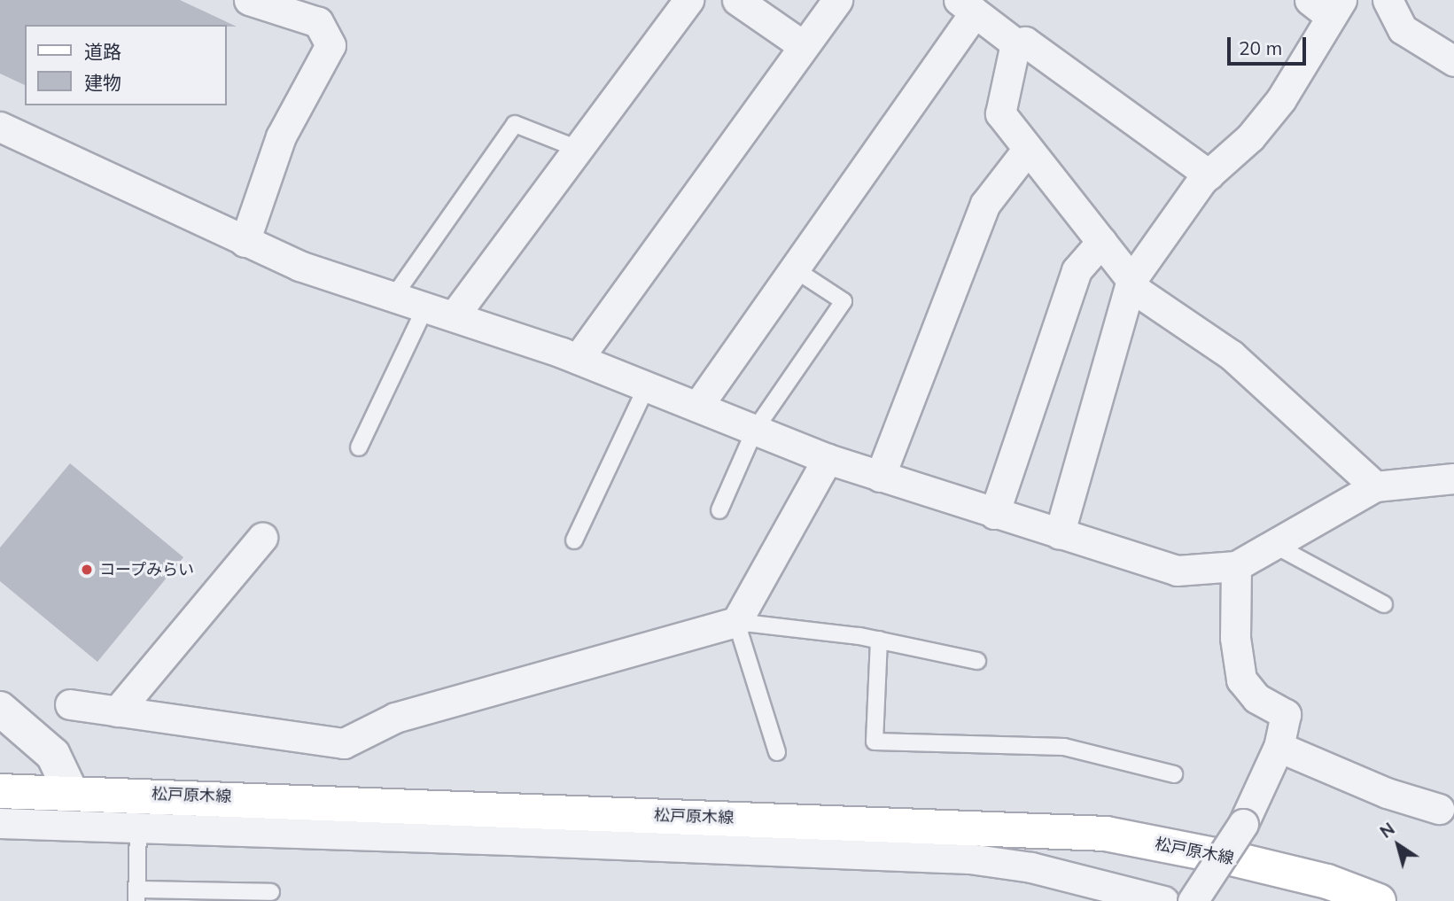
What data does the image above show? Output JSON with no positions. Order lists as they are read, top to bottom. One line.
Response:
{"streets":{"main road":["松戸原木線"]},"places":["コープみらい"],"legend":["道路","建物"],"scale_bar":"20 m","north":"top left"}
